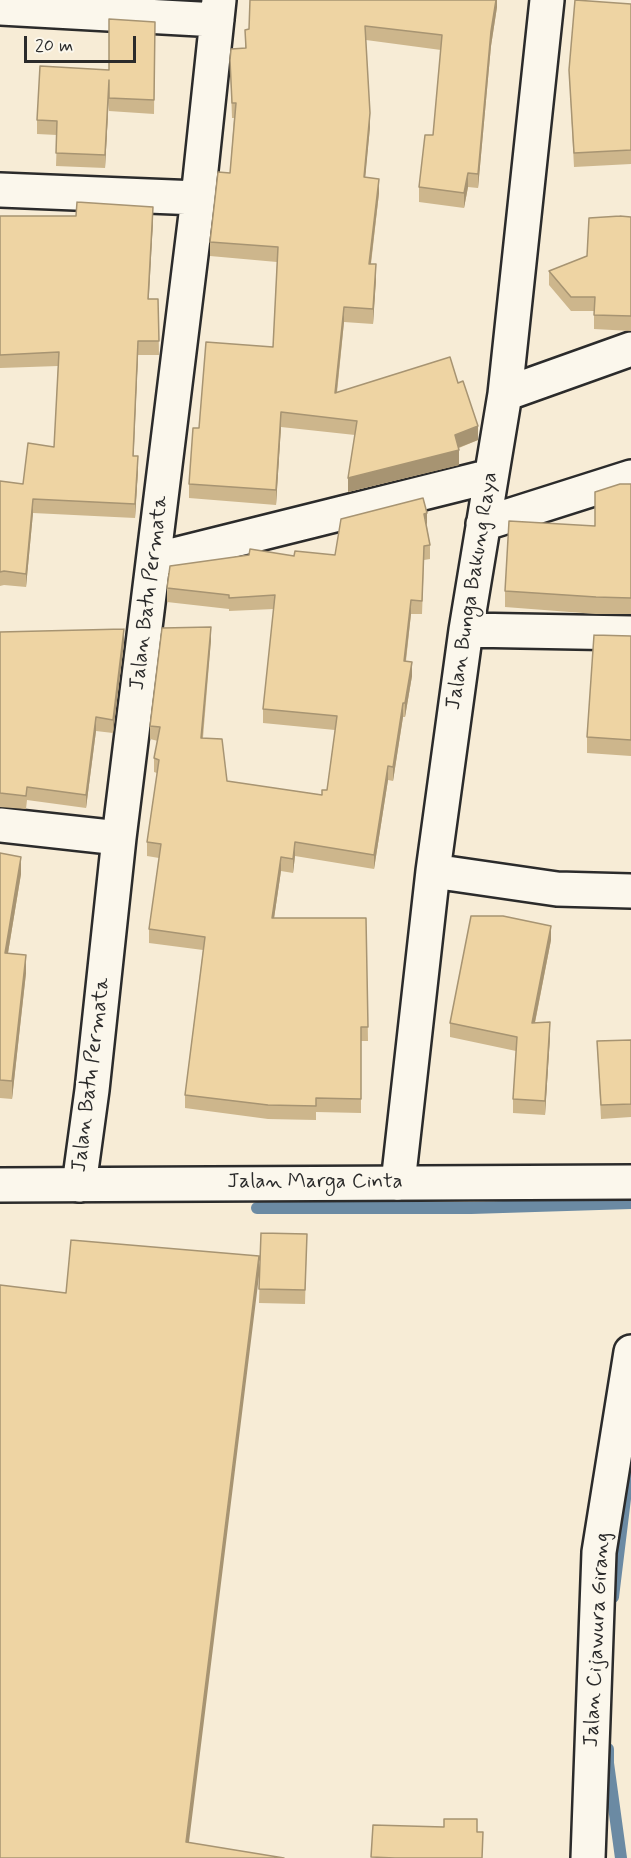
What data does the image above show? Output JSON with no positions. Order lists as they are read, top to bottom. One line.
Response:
{"streets":{"street":["Jalan Bunga Bakung Raya","Jalan Batu Permata","Jalan Marga Cinta","Jalan Cijawura Girang"]},"crossings":[["Jalan Bunga Bakung Raya","Jalan Marga Cinta"],["Jalan Batu Permata","Jalan Marga Cinta"]],"scale_bar":"20 m"}
